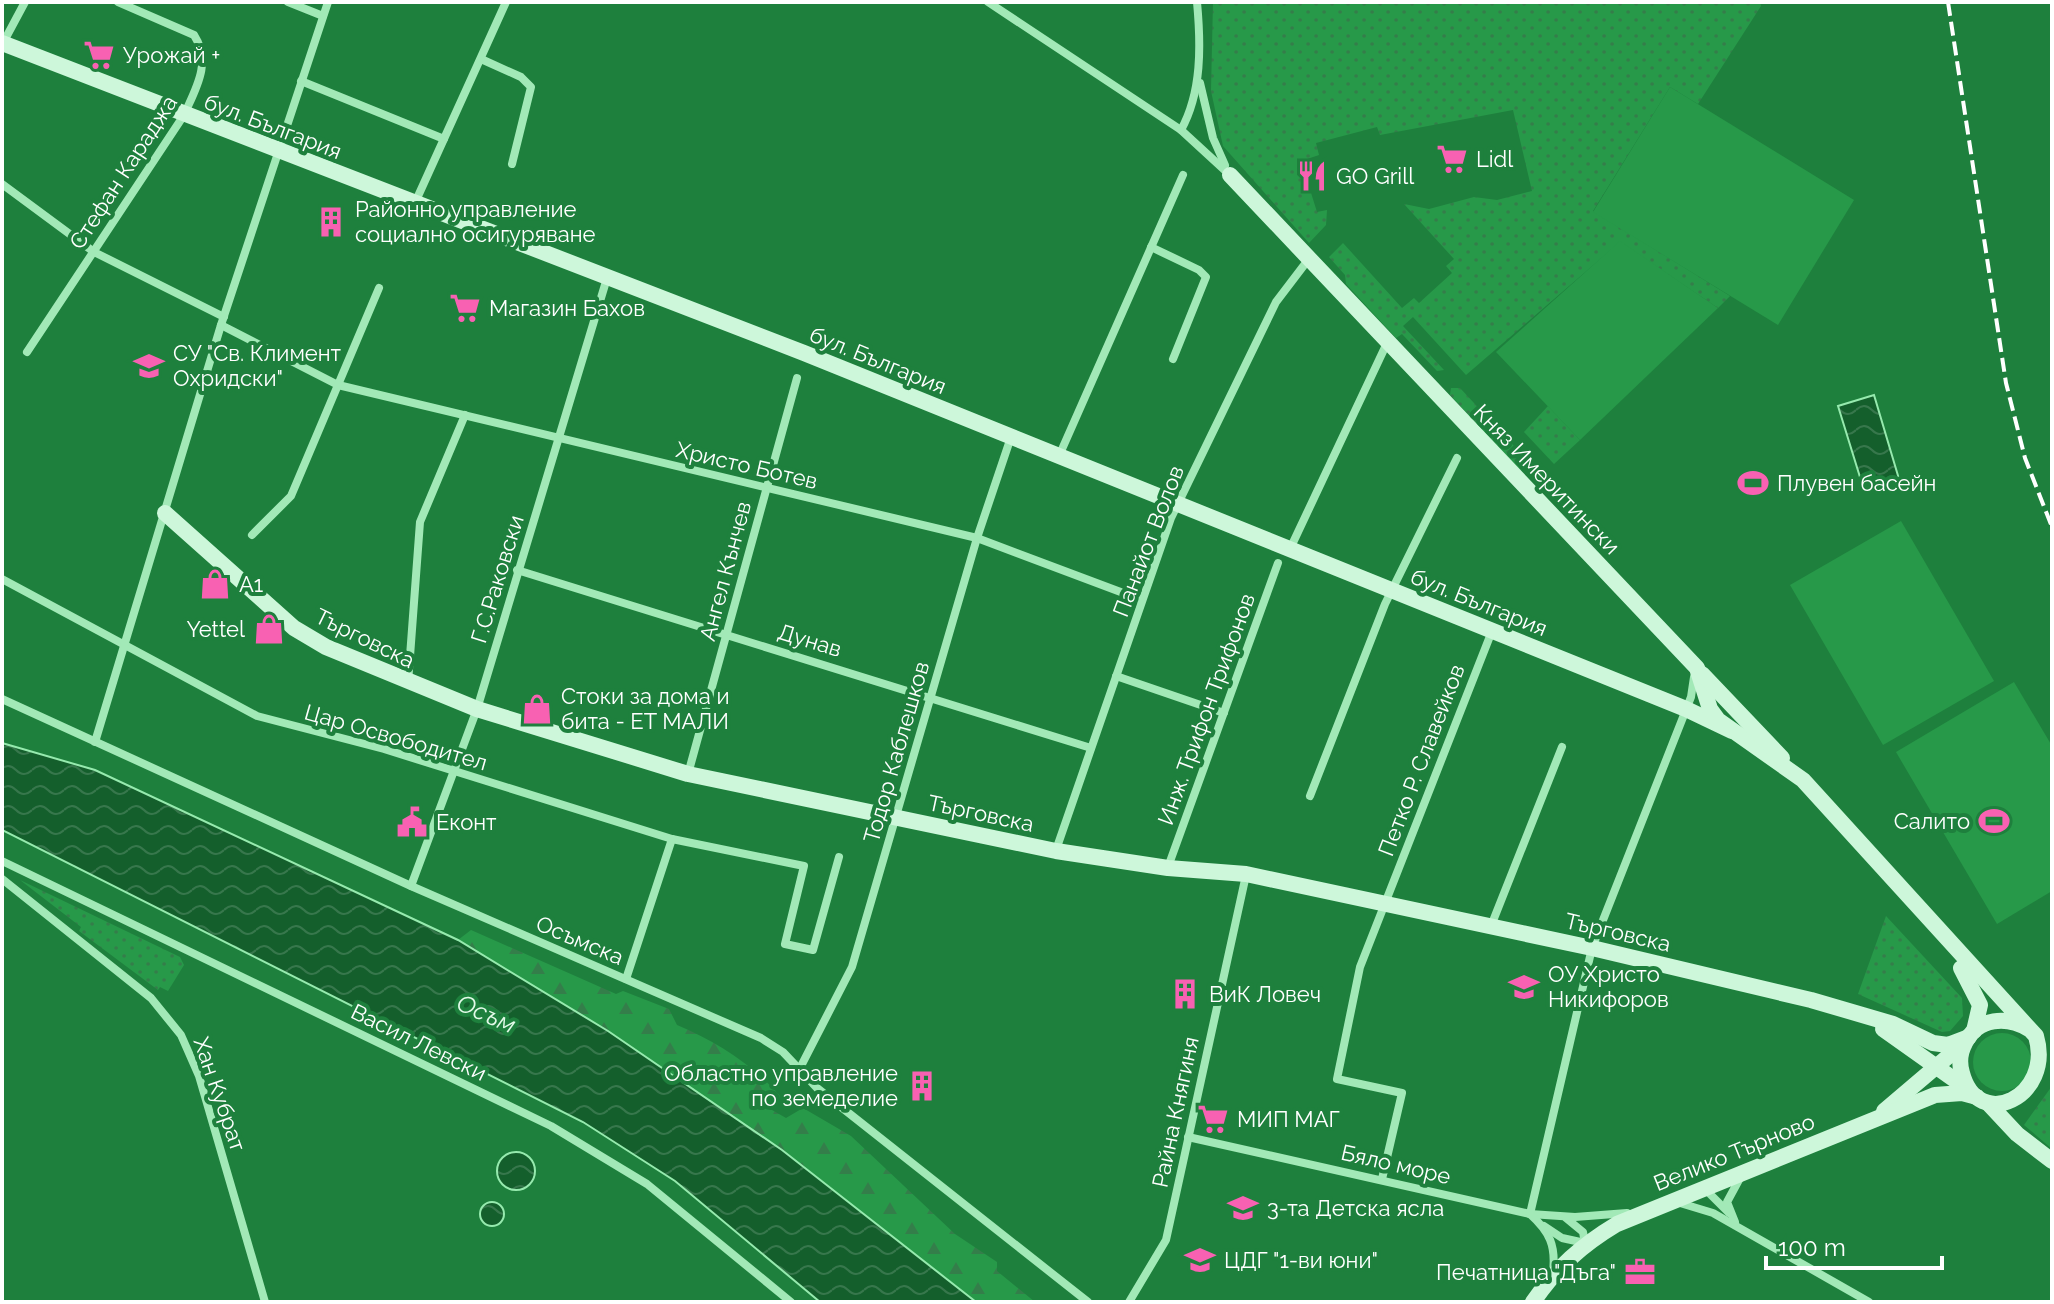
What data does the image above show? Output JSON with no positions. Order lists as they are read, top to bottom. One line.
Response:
{"streets":{"street":["бул. България","Стефан Караджа","Христо Ботев","Княз Имеритински","Панайот Волов","Ангел Кънчев","Г.С.Раковски","Търговска","Дунав","Инж. Трифон Трифонов","Цар Освободител","Тодор Каблешков","Петко Р. Славейков","Осъмска","Васил Левски","Хан Кубрат","Райна Княгиня","Велико Търново","Бяло море"]},"crossings":[["бул. България","Стефан Караджа"],["бул. България","Княз Имеритински"],["бул. България","Панайот Волов"],["бул. България","Г.С.Раковски"],["бул. България","Тодор Каблешков"],["бул. България","Петко Р. Славейков"],["Христо Ботев","Панайот Волов"],["Христо Ботев","Ангел Кънчев"],["Христо Ботев","Г.С.Раковски"],["Христо Ботев","Тодор Каблешков"],["Княз Имеритински","Панайот Волов"],["Княз Имеритински","Велико Търново"],["Панайот Волов","Търговска"],["Панайот Волов","Дунав"],["Ангел Кънчев","Търговска"],["Ангел Кънчев","Дунав"],["Г.С.Раковски","Търговска"],["Г.С.Раковски","Дунав"],["Г.С.Раковски","Цар Освободител"],["Г.С.Раковски","Осъмска"],["Търговска","Инж. Трифон Трифонов"],["Търговска","Тодор Каблешков"],["Търговска","Петко Р. Славейков"],["Търговска","Райна Княгиня"],["Дунав","Тодор Каблешков"],["Тодор Каблешков","Осъмска"],["Петко Р. Славейков","Бяло море"],["Райна Княгиня","Бяло море"],["Велико Търново","Бяло море"]],"water":["Осъм"],"places":{"supermarket":["Урожай +","Lidl","Магазин Бахов","МИП МАГ"],"restaurant":["GO Grill"],"building":["Районно управление социално осигуряване","ВиК Ловеч","Областно управление по земеделие"],"school or university":["СУ \"Св. Климент Охридски\"","ОУ Христо Никифоров","3-та Детска ясла","ЦДГ \"1-ви юни\""],"sports":["Плувен басейн","Салито"],"shop":["A1","Yettel","Стоки за дома и бита - ЕТ МАЛИ"],"public building":["Еконт"],"office":["Печатница \"Дъга\""]},"scale_bar":"100 m"}
